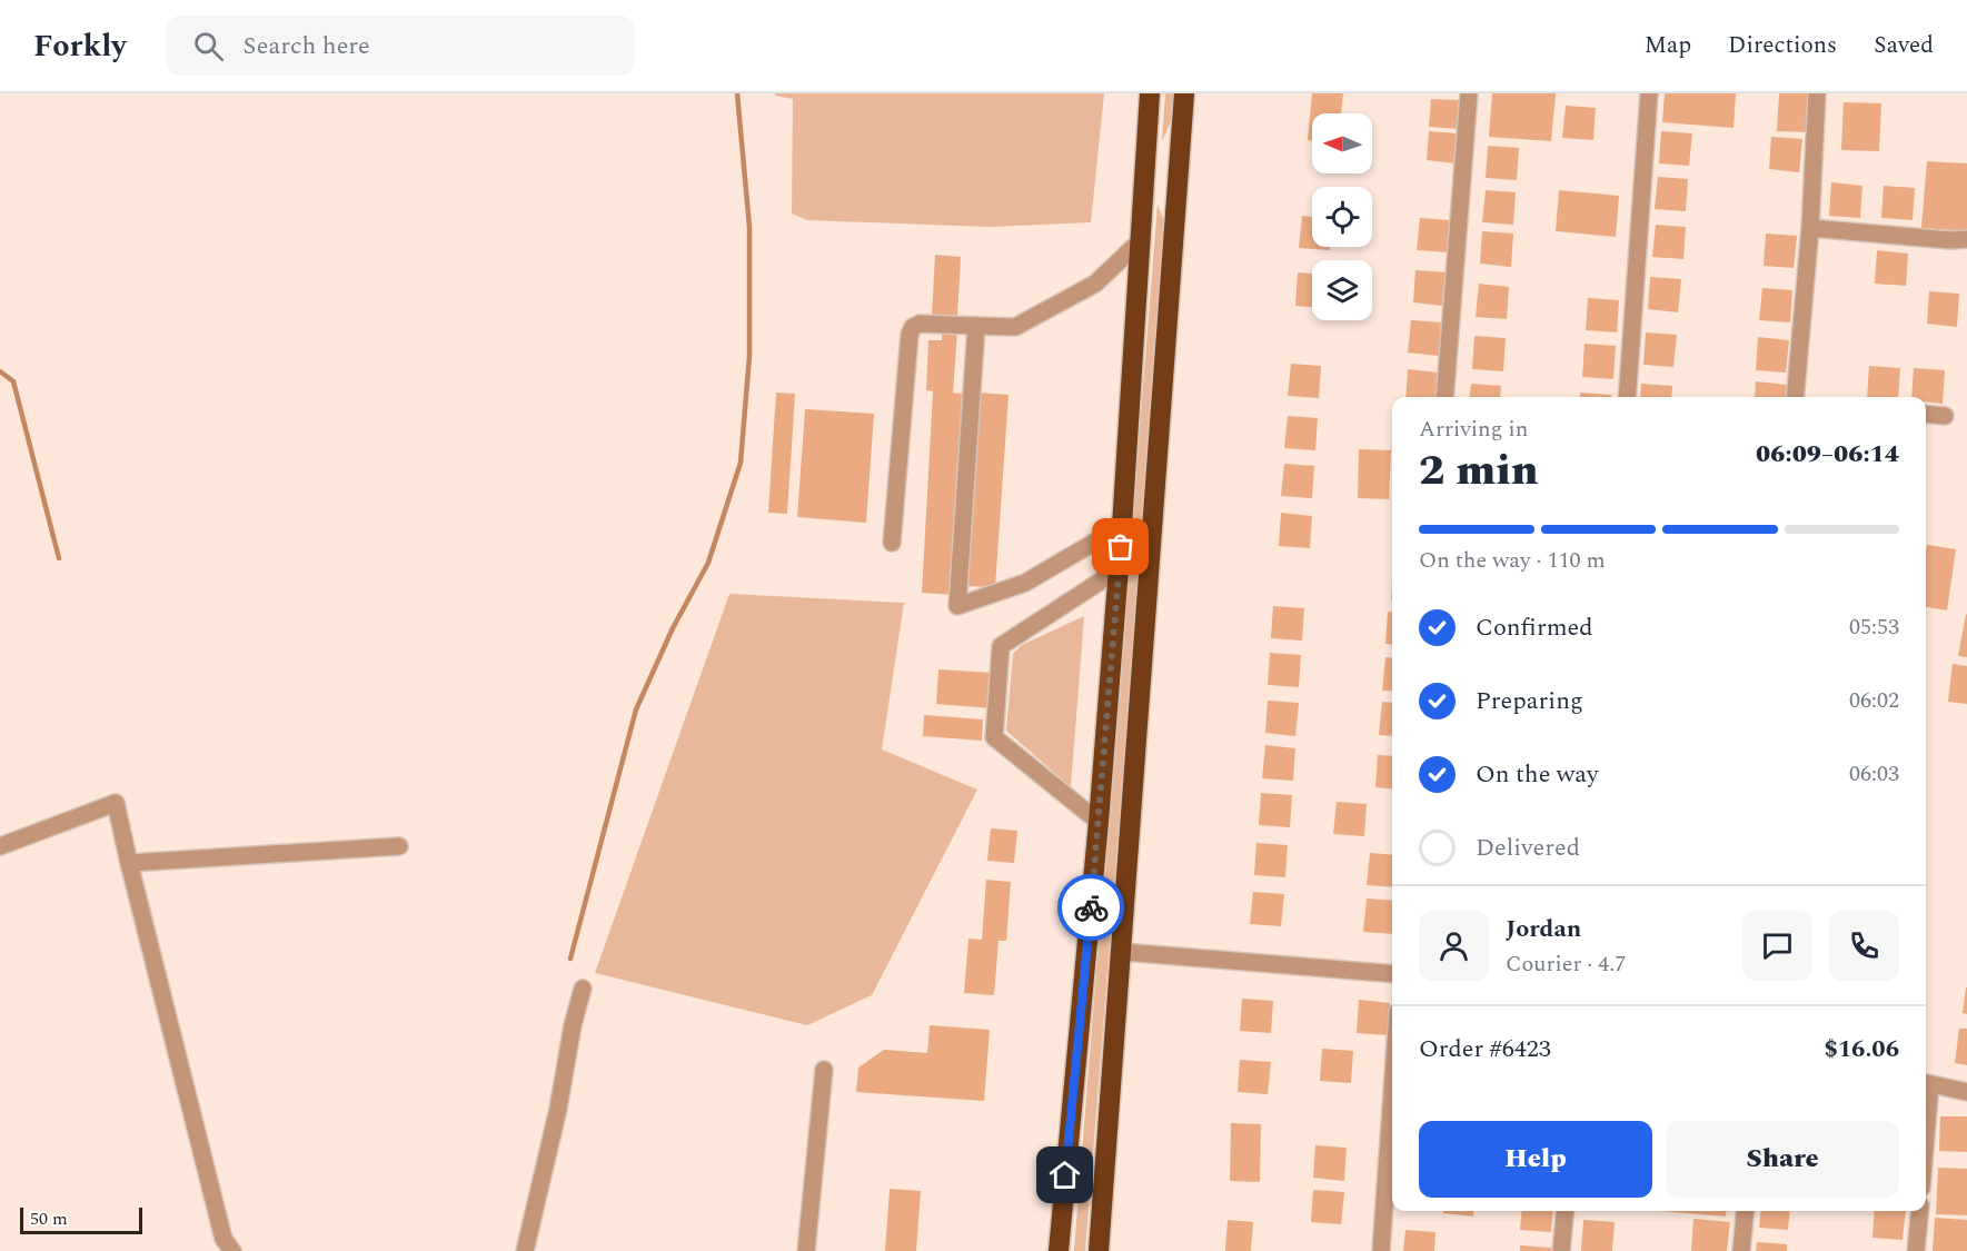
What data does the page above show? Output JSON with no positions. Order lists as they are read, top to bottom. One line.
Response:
{"scale_bar":"50 m","north":"left","page":{"header":"Forkly","search":"Search here","nav":["Map","Directions","Saved"],"heading":["2 min","Arriving in","06:09–06:14"],"panel":["Jordan","Courier · 4.7","Order #6423","$16.06"],"bar":"On the way · 110 m","list":[["Confirmed","05:53"],["Preparing","06:02"],["On the way","06:03"],"Delivered"],"buttons":["Help","Share"],"scale":"50 m"}}
